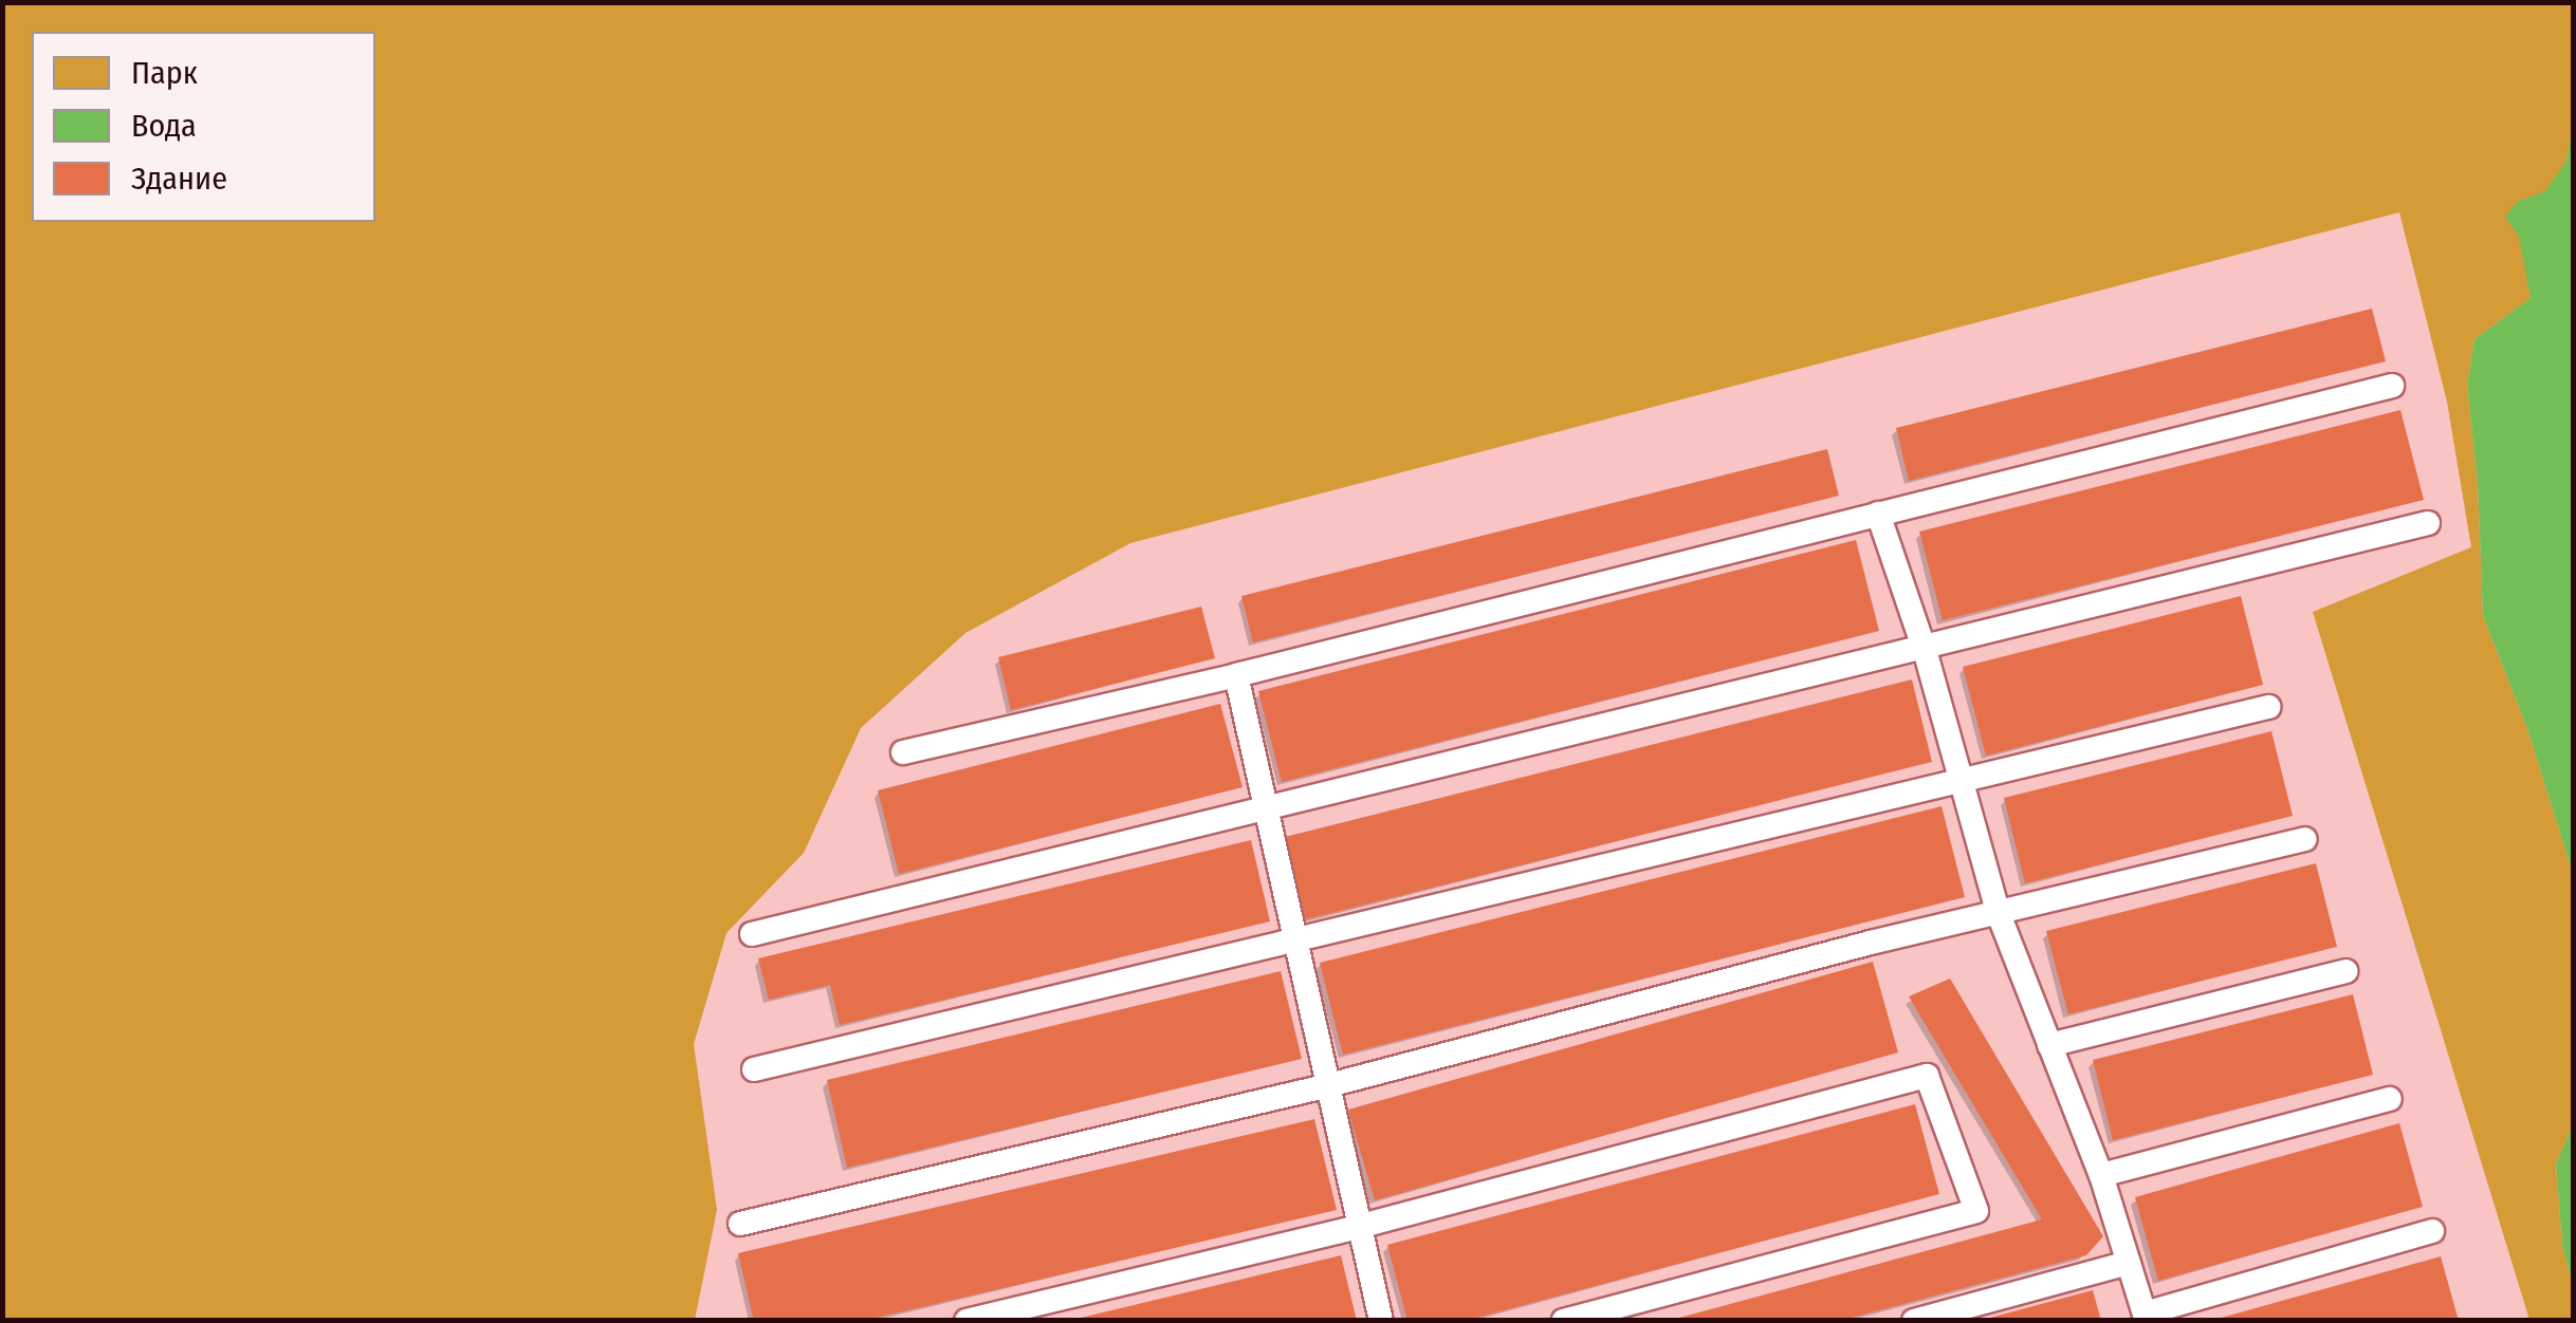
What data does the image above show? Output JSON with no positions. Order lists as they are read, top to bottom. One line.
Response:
{"legend":["Парк","Вода","Здание"]}
